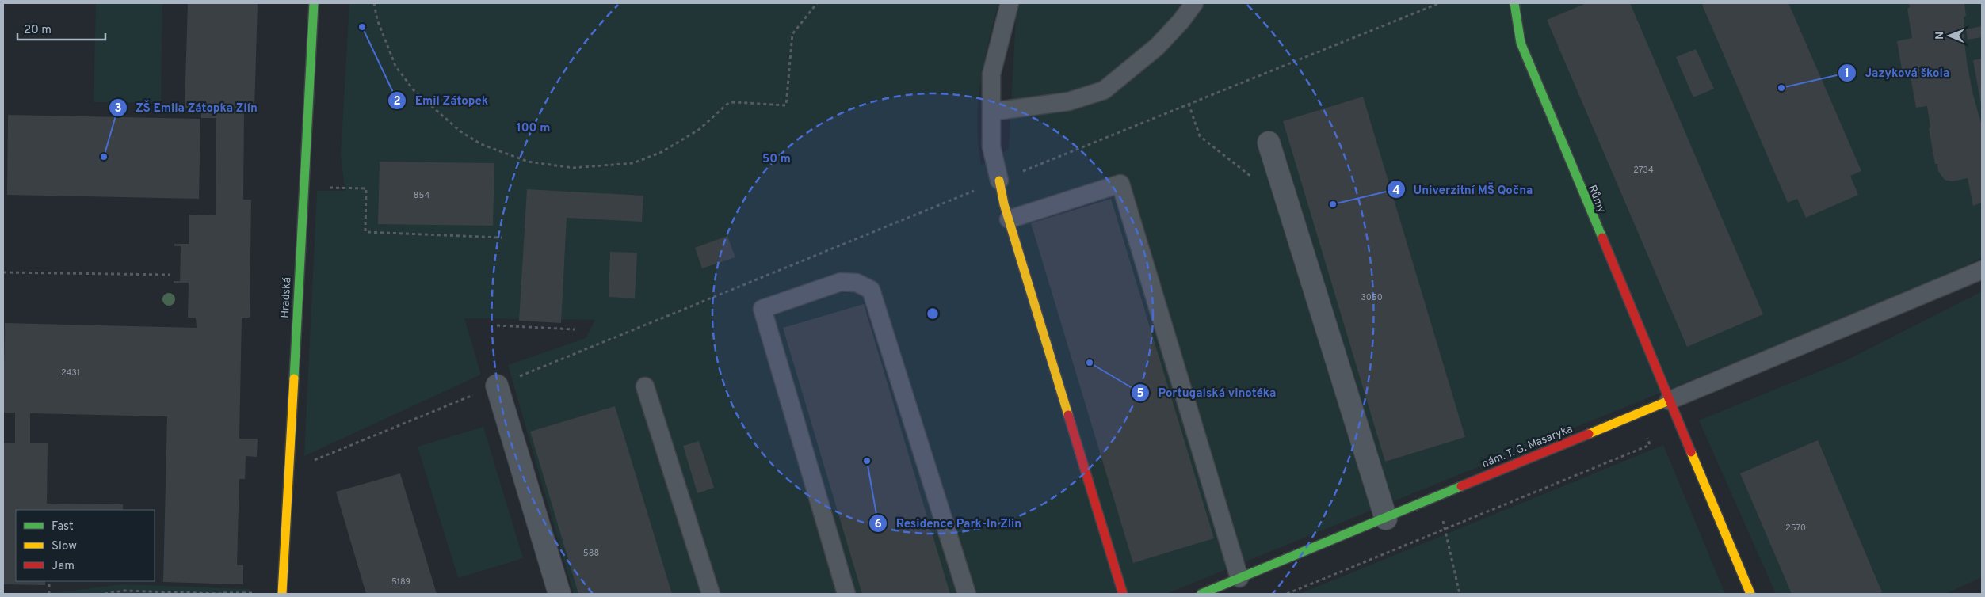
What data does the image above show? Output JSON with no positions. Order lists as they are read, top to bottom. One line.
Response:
{"streets":{"street":["Růmy","Hradská","nám. T. G. Masaryka"]},"crossings":[["Růmy","nám. T. G. Masaryka"]],"places":["Emil Zátopek","Jazyková škola","ZŠ Emila Zátopka Zlín","Univerzitní MŠ Qočna","Portugalská vinotéka","Residence Park-In Zlin"],"house_numbers":["2734","854","3050","2431","2570","588","5189"],"legend":["Fast","Slow","Jam"],"scale_bar":"20 m","north":"left","rings":["100 m","50 m"]}
